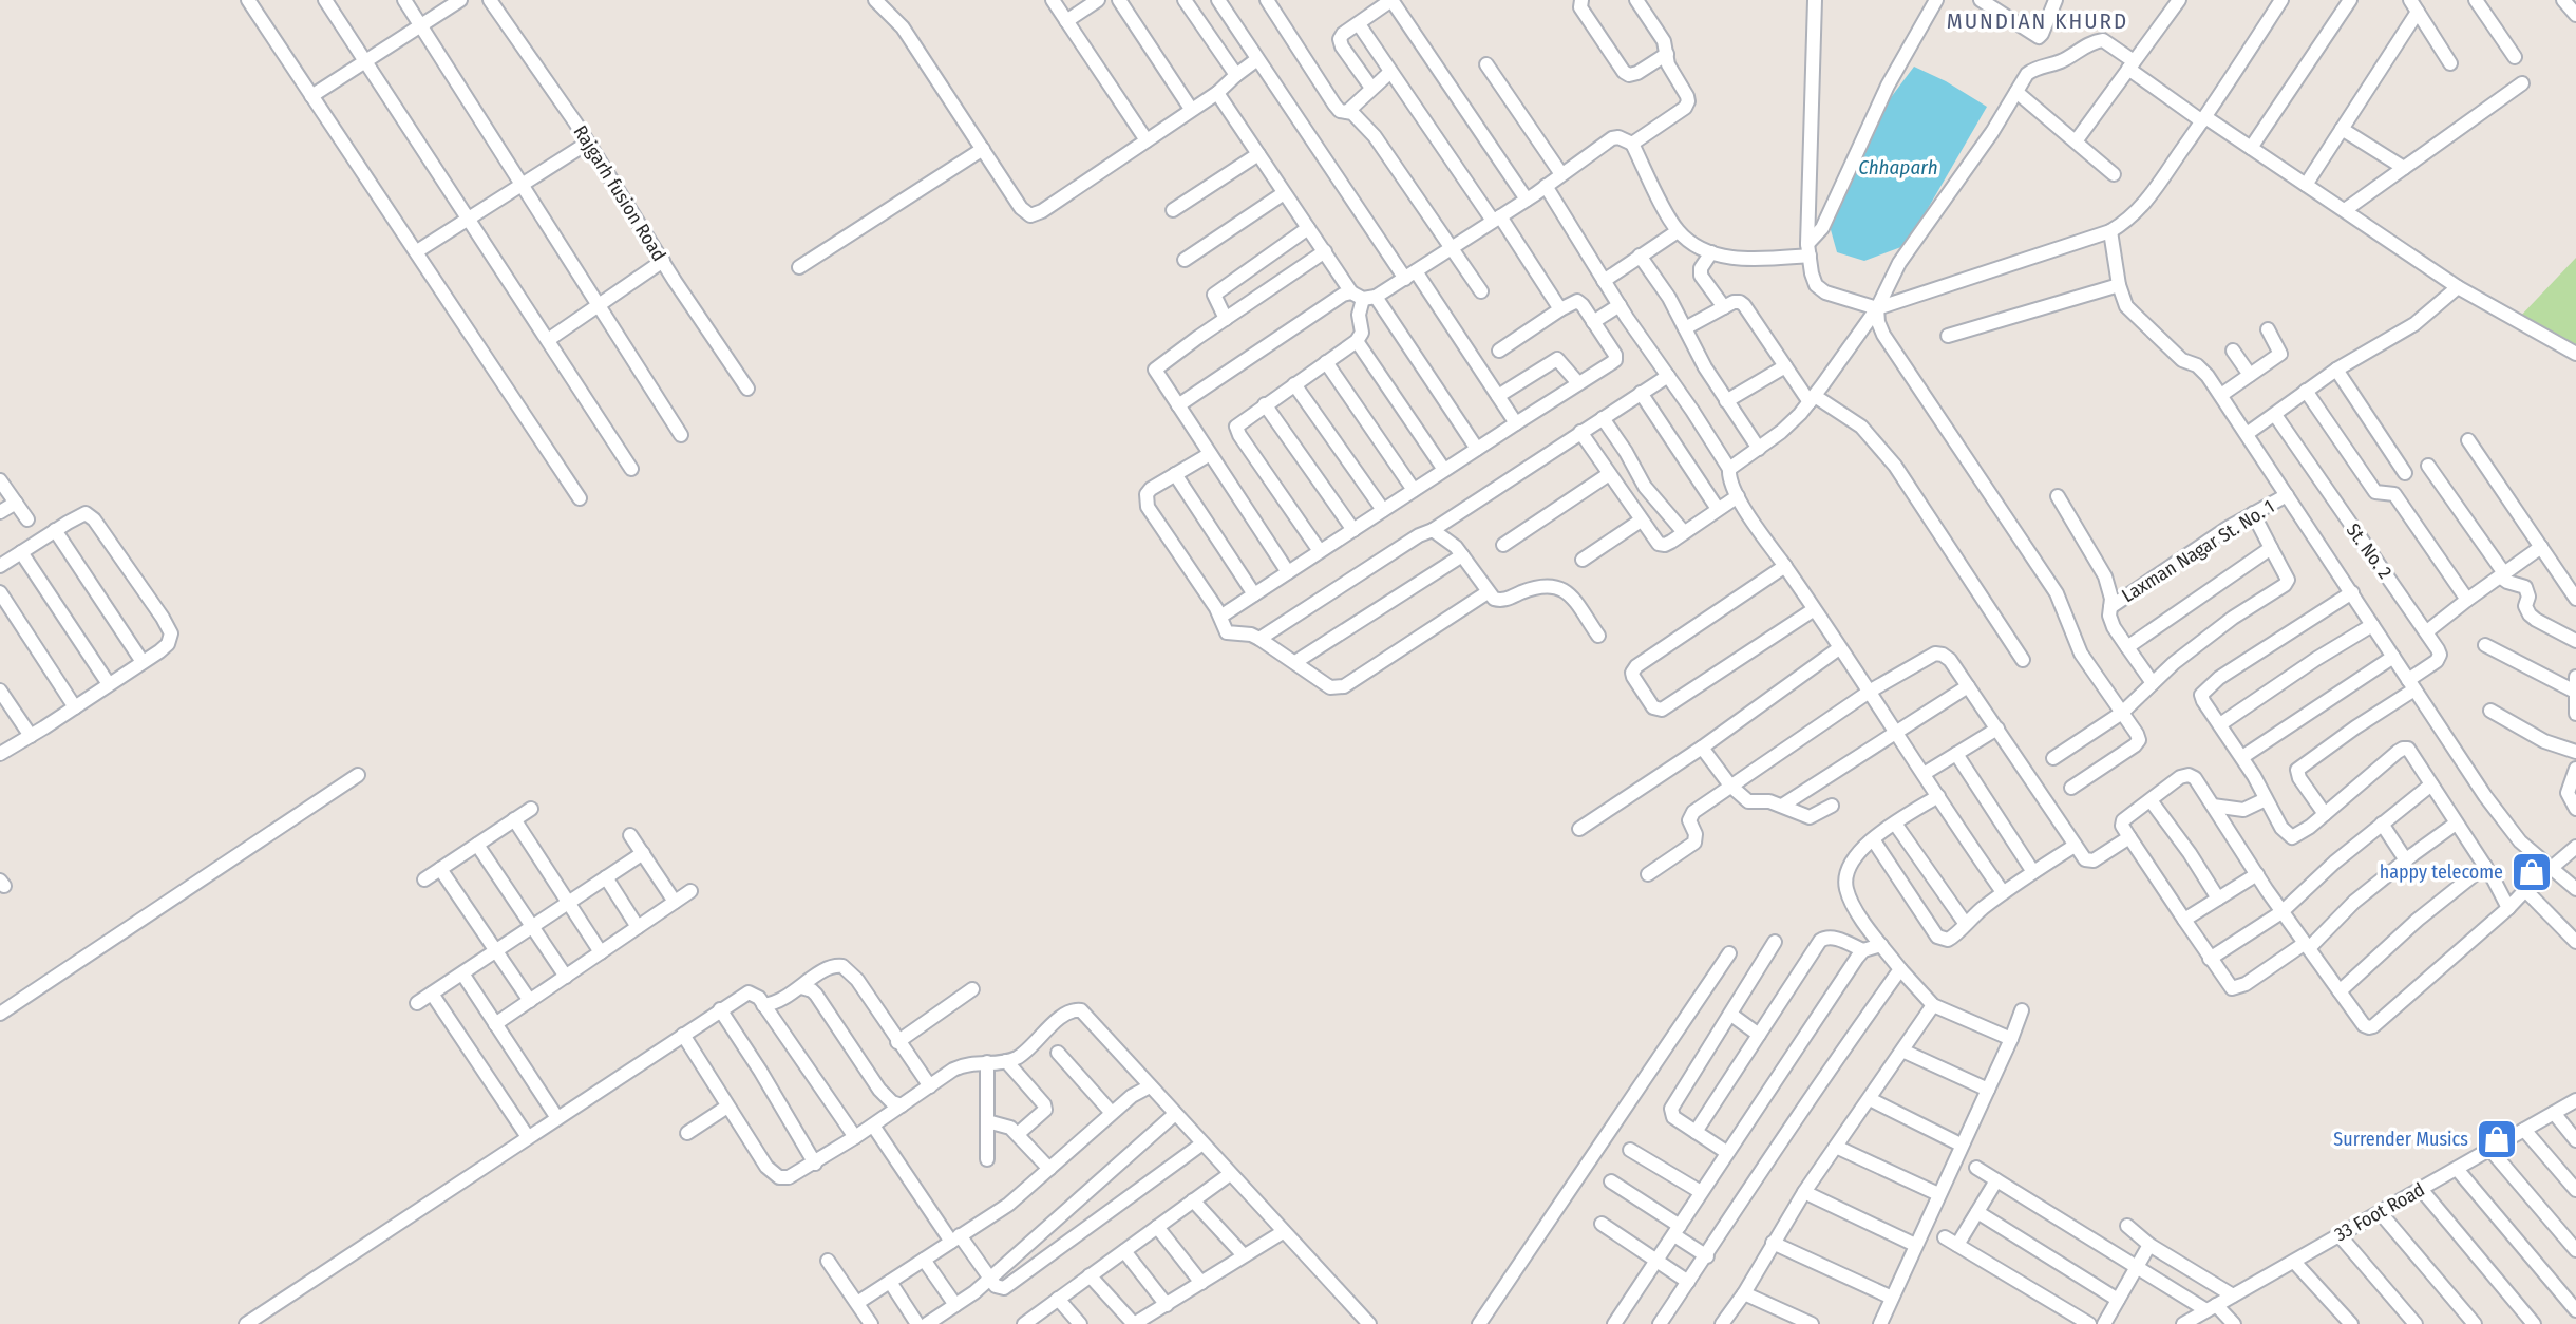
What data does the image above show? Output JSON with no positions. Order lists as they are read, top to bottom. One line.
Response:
{"streets":{"street":["Rajgarh fusion Road","Laxman Nagar St. No. 1","St. No. 2","33 Foot Road"]},"districts":["MUNDIAN KHURD"],"water":["Chhaparh"],"places":{"shop":["happy telecome","Surrender Musics"]}}
